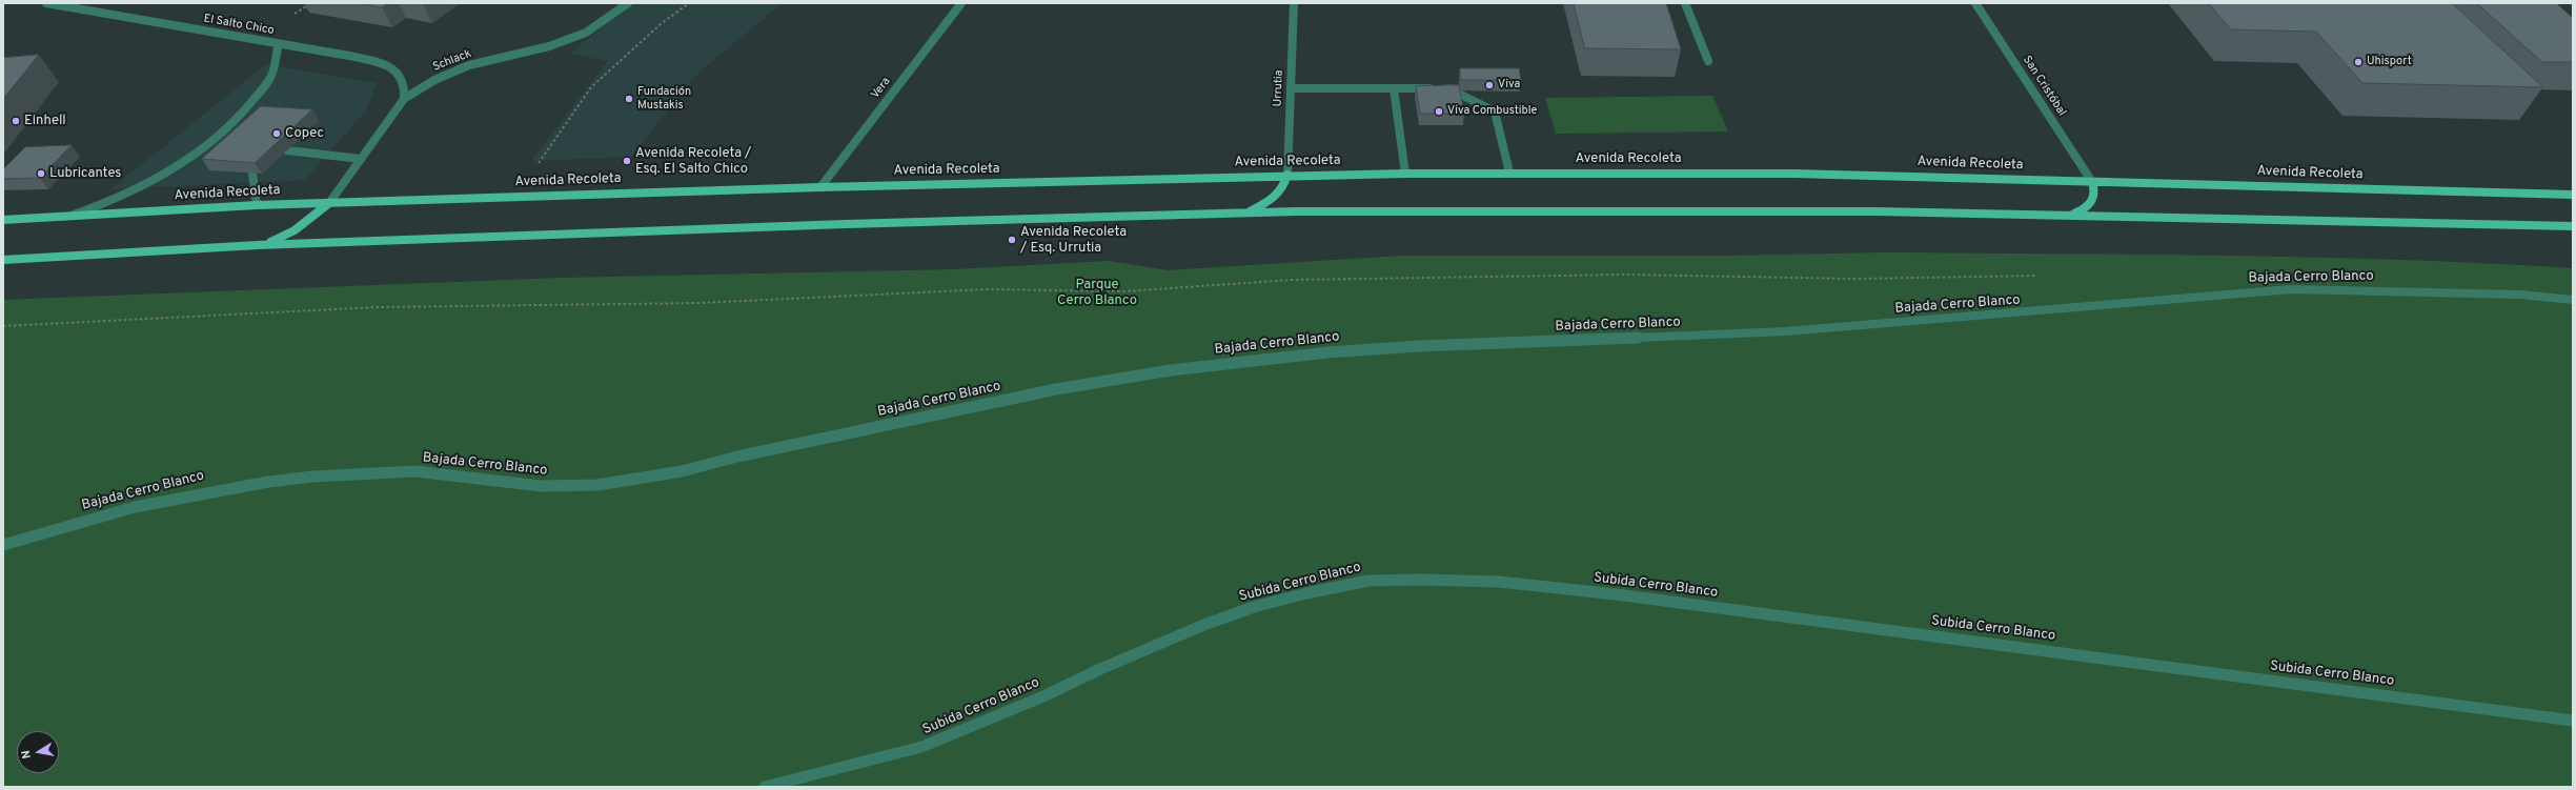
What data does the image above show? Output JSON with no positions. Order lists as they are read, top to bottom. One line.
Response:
{"streets":{"main road":["Avenida Recoleta"],"street":["El Salto Chico","Schlack","San Cristóbal","Vera","Urrutia","Bajada Cerro Blanco","Subida Cerro Blanco"]},"crossings":[["El Salto Chico","Schlack"],["Schlack","Avenida Recoleta"],["San Cristóbal","Avenida Recoleta"],["Vera","Avenida Recoleta"],["Urrutia","Avenida Recoleta"]],"parks":["Parque Cerro Blanco"],"places":["Uhisport","Viva","Fundación Mustakis","Viva Combustible","Einhell","Copec","Avenida Recoleta / Esq. El Salto Chico","Lubricantes","Avenida Recoleta / Esq. Urrutia"],"north":"left"}
